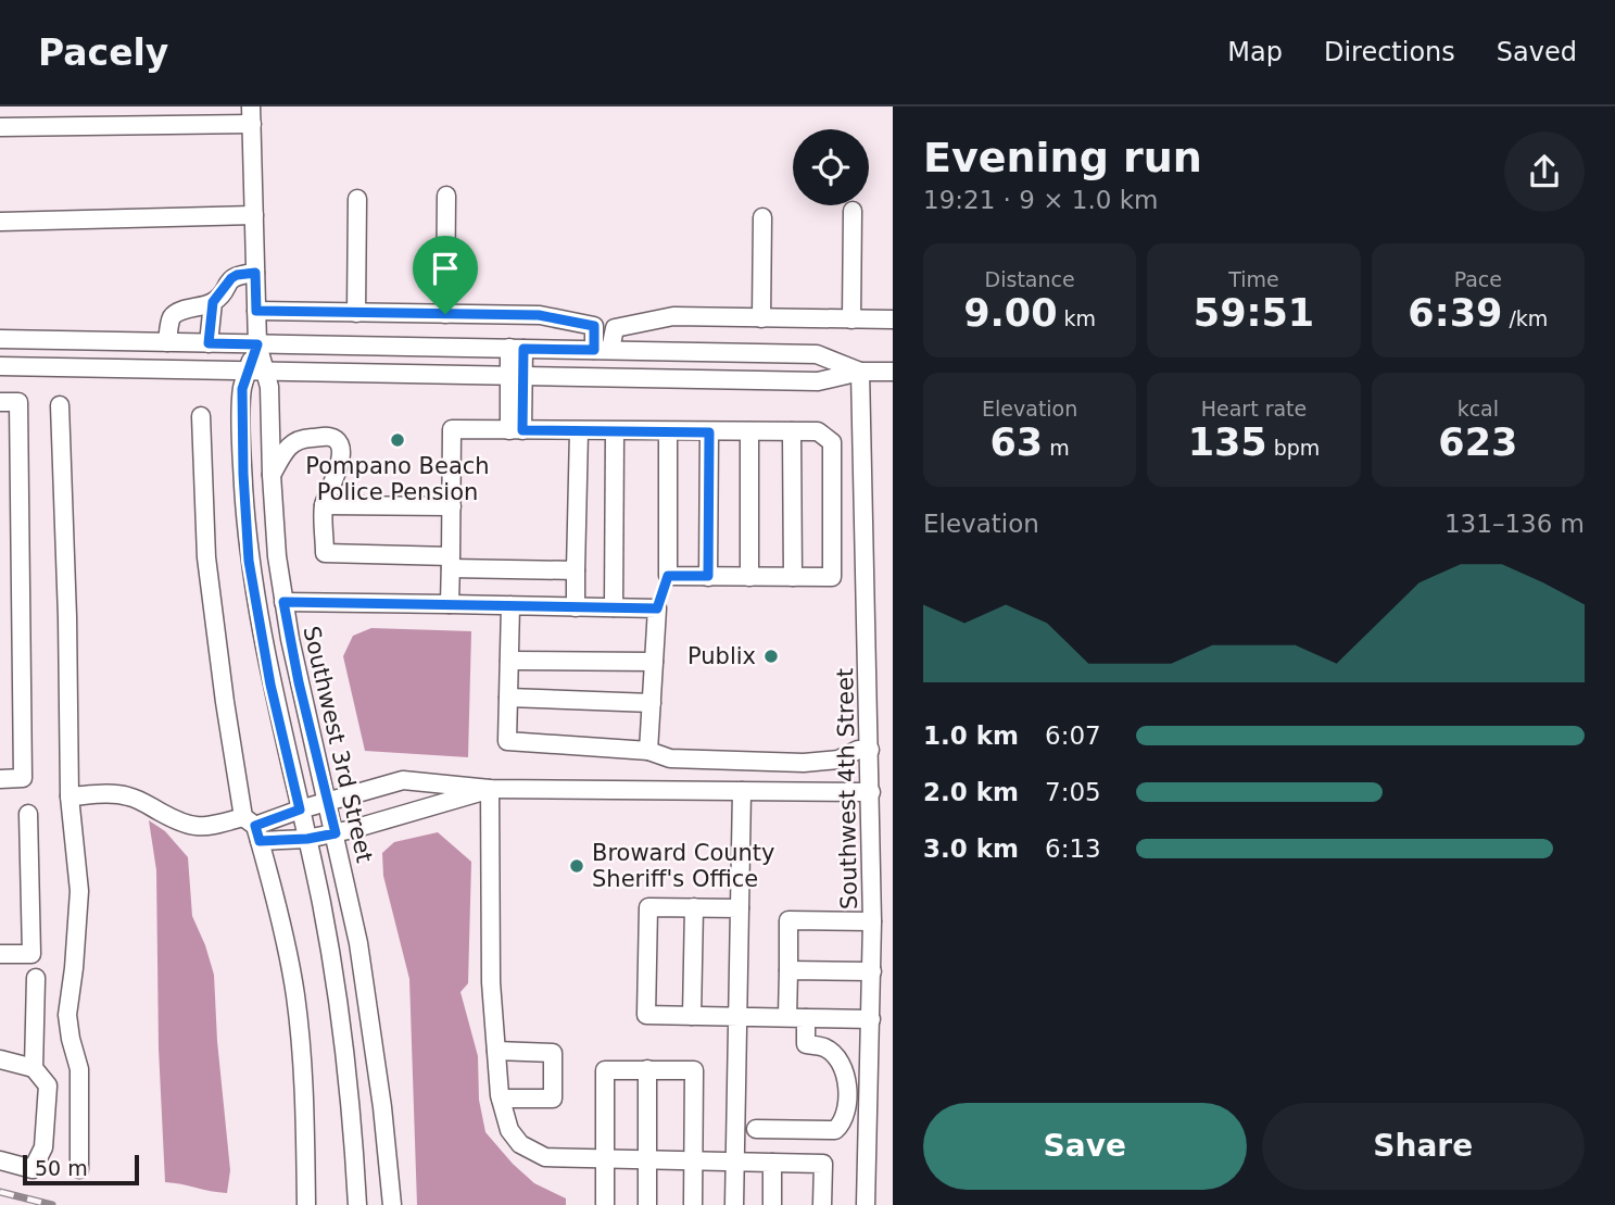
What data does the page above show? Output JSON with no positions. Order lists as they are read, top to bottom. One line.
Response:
{"streets":{"street":["Southwest 3rd Street","Southwest 4th Street"]},"places":["Pompano Beach Police Pension","Publix","Broward County Sheriff's Office"],"scale_bar":"50 m","page":{"header":"Pacely","nav":["Map","Directions","Saved"],"heading":["Evening run","19:21 · 9 × 1.0 km"],"stats":[["Distance","9.00 km"],["Time","59:51"],["Pace","6:39 /km"],["Elevation","63 m"],["Heart rate","135 bpm"],["kcal","623"]],"chart":["Elevation","131–136 m"],"list":[{"name":"1.0 km","note":"6:07"},{"name":"2.0 km","note":"7:05"},{"name":"3.0 km","note":"6:13"}],"buttons":["Save","Share"],"scale":"50 m"}}
